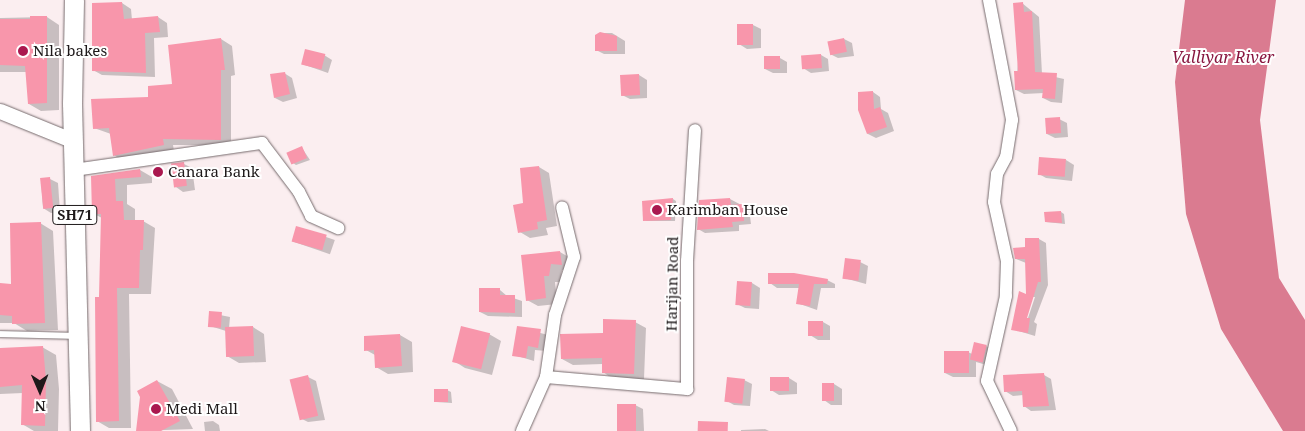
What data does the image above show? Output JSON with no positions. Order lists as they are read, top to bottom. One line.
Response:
{"streets":{"main road":["SH71"],"street":["Harijan Road"]},"water":["Valliyar River"],"places":["Nila bakes","Canara Bank","Karimban House","Medi Mall"],"north":"bottom"}
